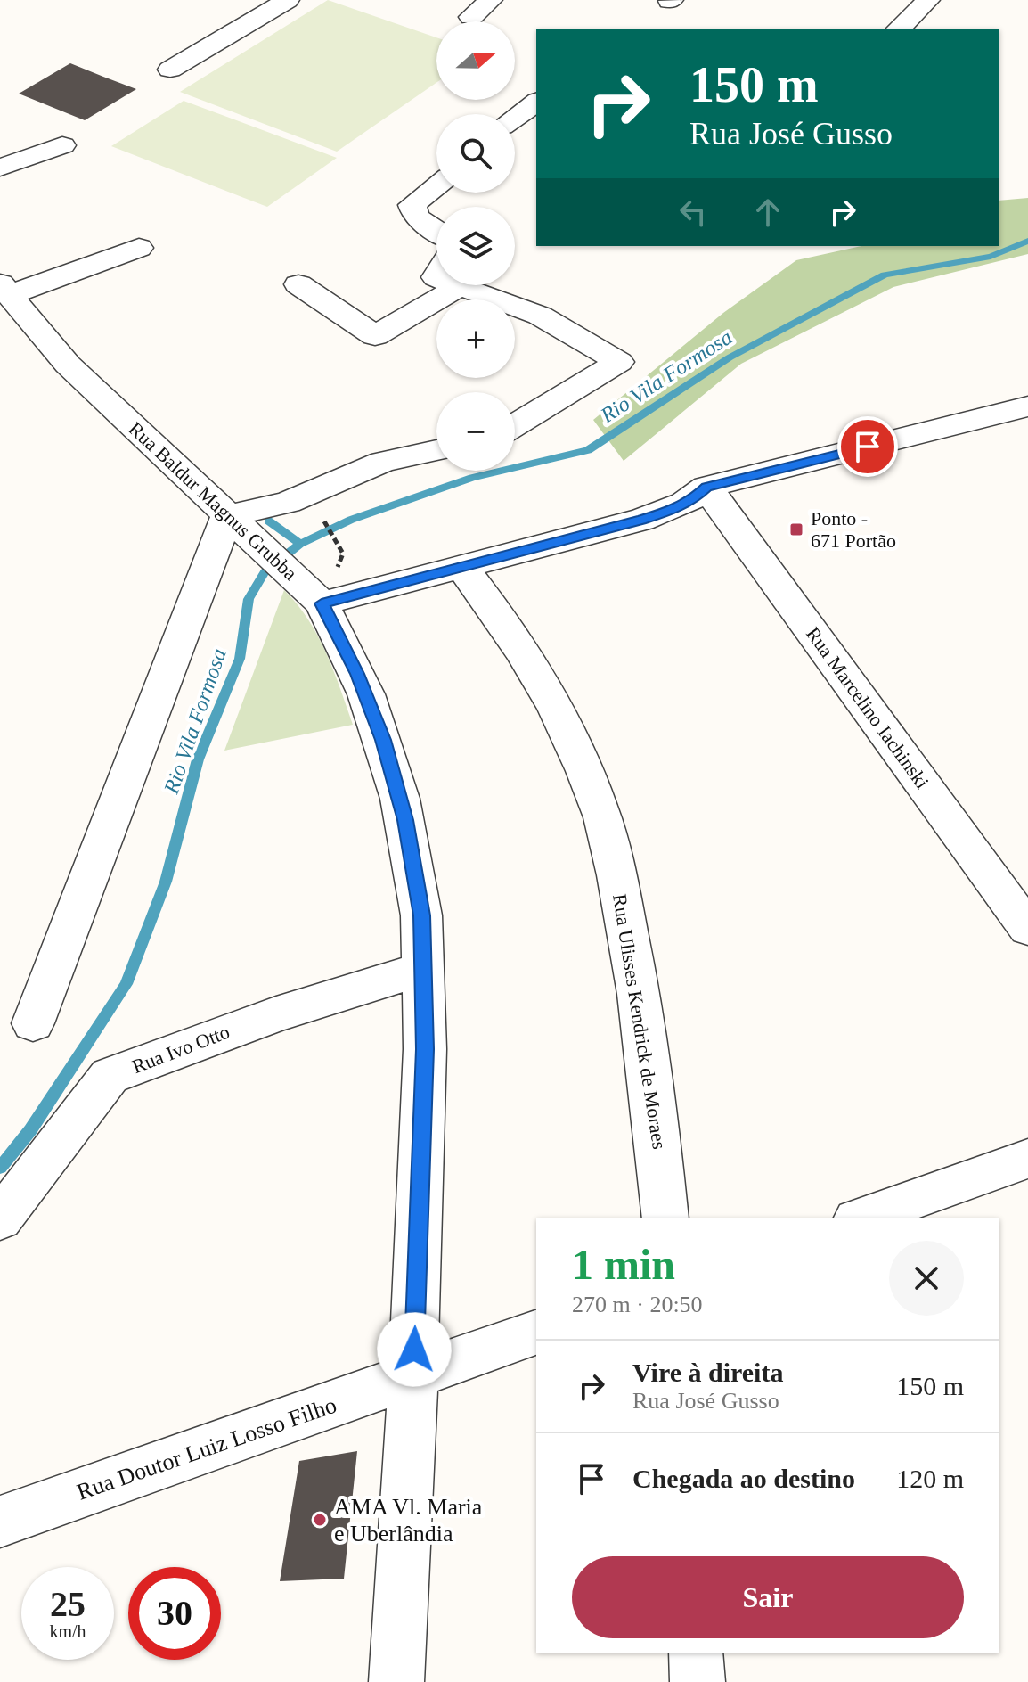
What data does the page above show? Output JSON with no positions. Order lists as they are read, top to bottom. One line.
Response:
{"streets":{"street":["Rua Baldur Magnus Grubba","Rua Marcelino Iachinski","Rua Ulisses Kendrick de Moraes","Rua Ivo Otto","Rua Doutor Luiz Losso Filho"]},"crossings":[["Rua Baldur Magnus Grubba","Rua Ivo Otto"],["Rua Baldur Magnus Grubba","Rua Doutor Luiz Losso Filho"]],"water":["Rio Vila Formosa"],"places":{"transit":["Ponto - 671 Portão"],"other":["AMA Vl. Maria e Uberlândia"]},"north":"right","page":{"map_buttons":["+","−"],"turn":["150 m","Rua José Gusso"],"heading":["1 min","270 m · 20:50"],"list":[{"name":"Vire à direita","note":"Rua José Gusso","value":"150 m"},{"name":"Chegada ao destino","value":"120 m"}],"buttons":"Sair","speed":"25 km/h","limit":"30"}}
